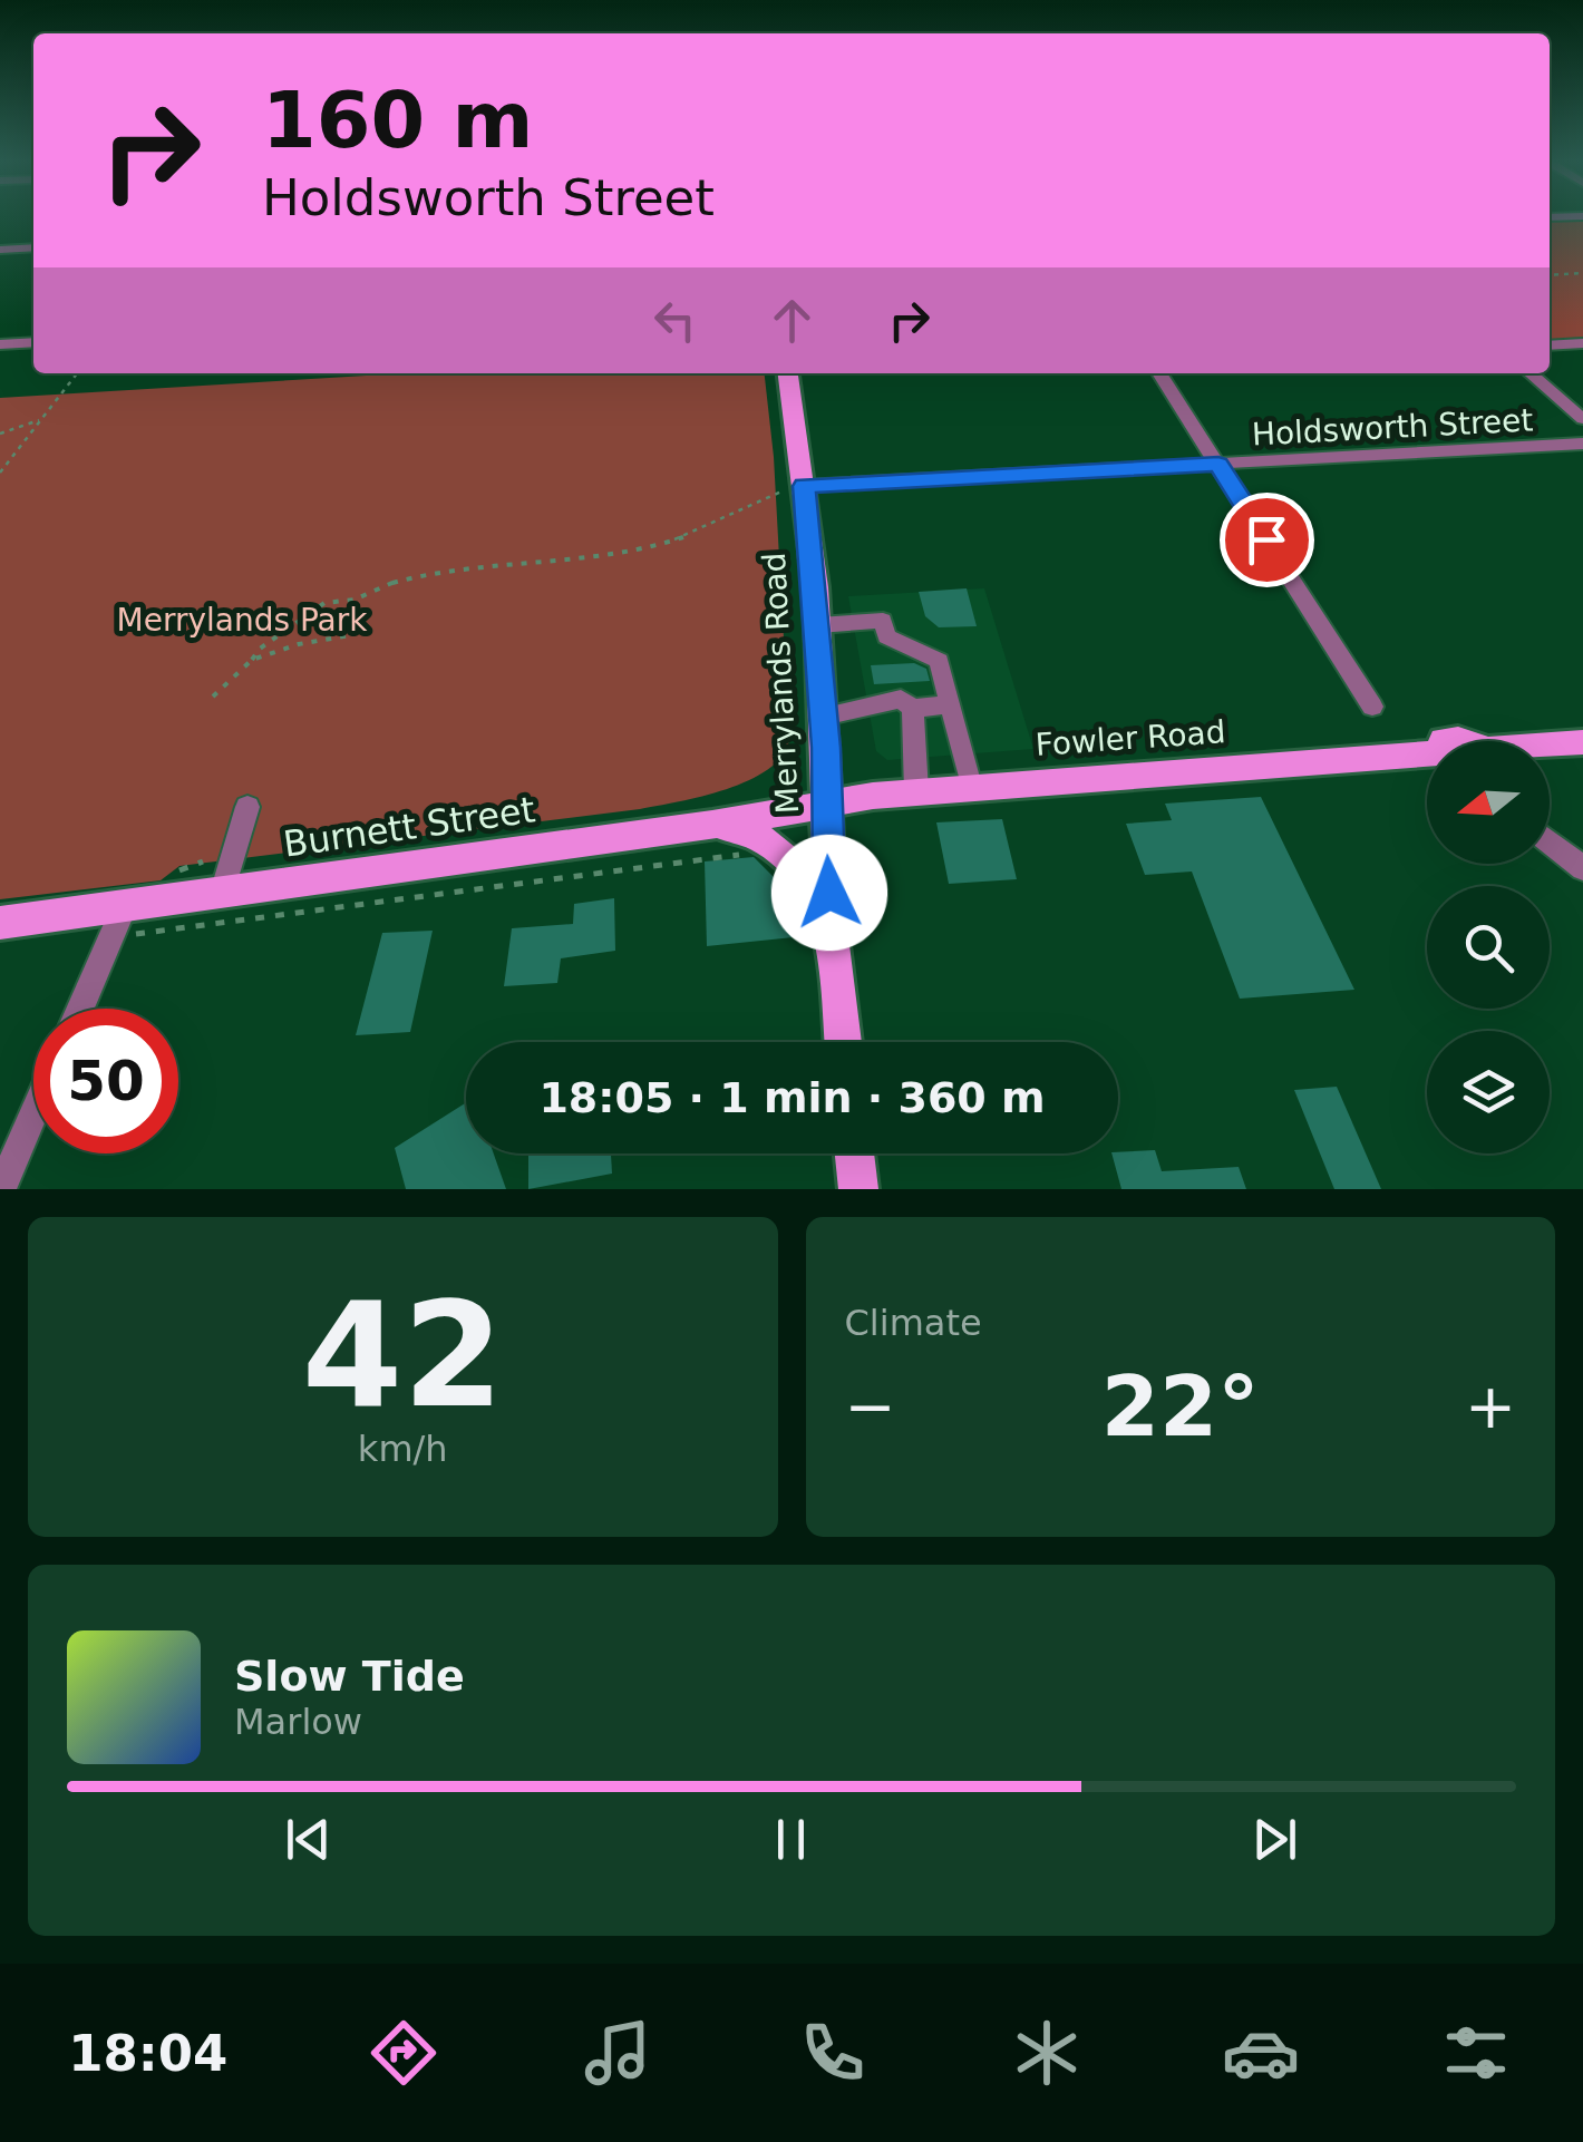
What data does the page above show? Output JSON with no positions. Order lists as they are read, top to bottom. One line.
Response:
{"streets":{"main road":["Merrylands Road","Fowler Road","Burnett Street"],"street":["Holdsworth Street"]},"crossings":[["Holdsworth Street","Merrylands Road"],["Merrylands Road","Fowler Road"],["Merrylands Road","Burnett Street"],["Fowler Road","Burnett Street"]],"parks":["Merrylands Park"],"north":"left","page":{"turn":["160 m","Holdsworth Street"],"limit":"50","trip":"18:05 · 1 min · 360 m","tile":[["42","km/h"],"Climate"],"heat":["−","22°","+"],"song":["Slow Tide","Marlow"],"tabs":"18:04"}}
